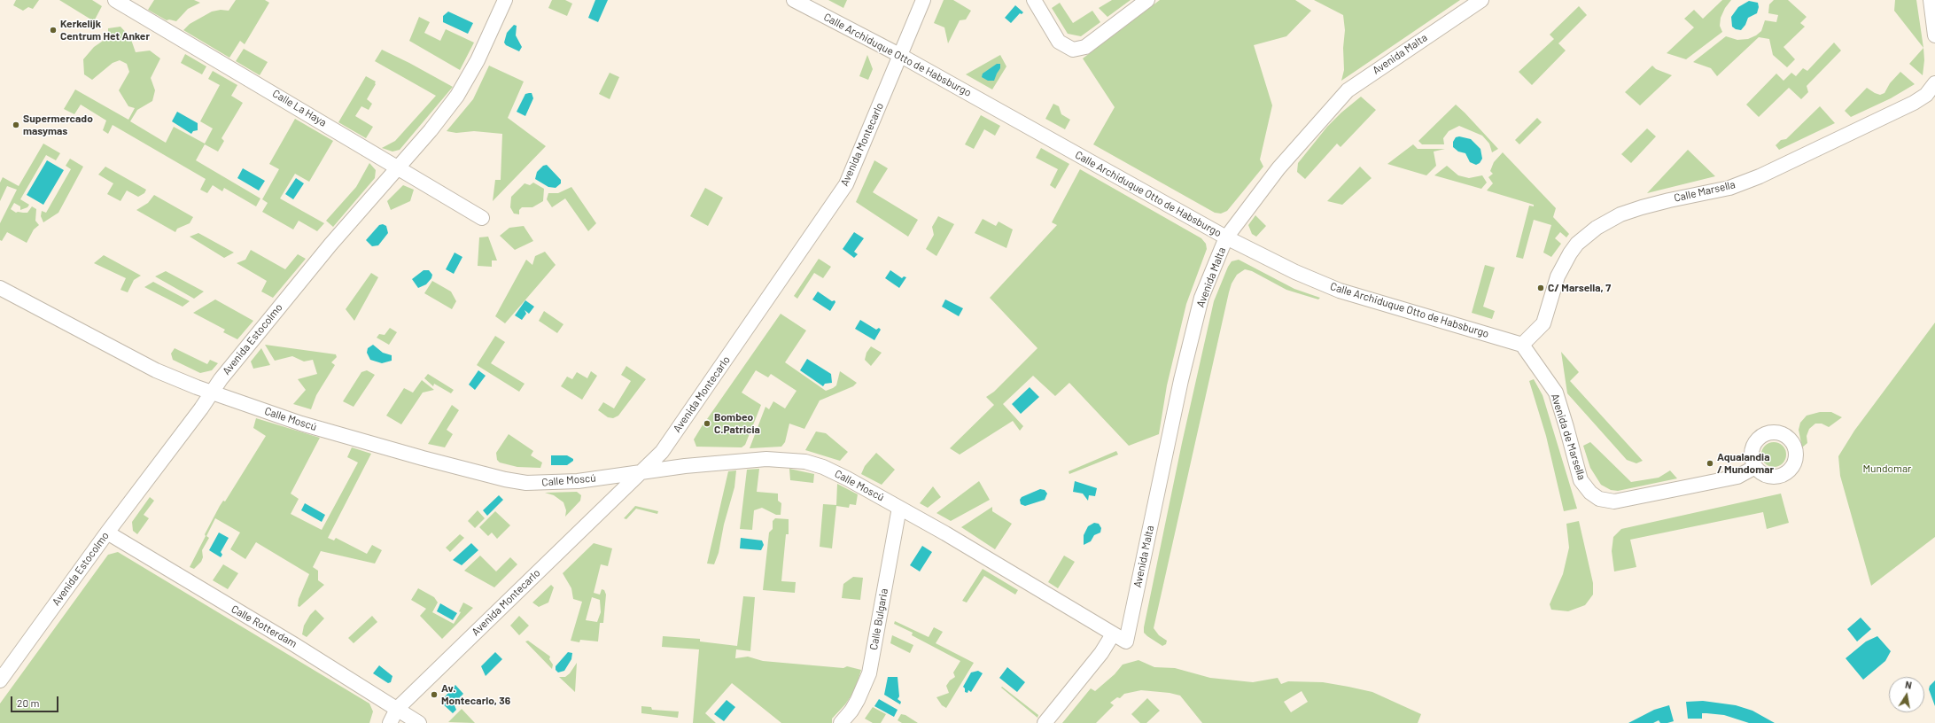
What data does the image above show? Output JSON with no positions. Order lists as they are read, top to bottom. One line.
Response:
{"streets":{"street":["Avenida Malta","Calle Archiduque Otto de Habsburgo","Calle La Haya","Avenida Montecarlo","Calle Marsella","Avenida Estocolmo","Calle Moscú","Avenida de Marsella","Calle Bulgaria","Calle Rotterdam"]},"crossings":[["Avenida Malta","Calle Archiduque Otto de Habsburgo"],["Avenida Malta","Calle Moscú"],["Calle Archiduque Otto de Habsburgo","Avenida Montecarlo"],["Calle Archiduque Otto de Habsburgo","Calle Marsella"],["Calle Archiduque Otto de Habsburgo","Avenida de Marsella"],["Calle La Haya","Avenida Estocolmo"],["Avenida Montecarlo","Calle Moscú"],["Avenida Montecarlo","Calle Rotterdam"],["Calle Marsella","Avenida de Marsella"],["Avenida Estocolmo","Calle Moscú"],["Avenida Estocolmo","Calle Rotterdam"],["Calle Moscú","Calle Bulgaria"]],"parks":["Mundomar"],"places":["Kerkelijk Centrum Het Anker","Supermercado masymas","C/ Marsella, 7","Bombeo C.Patricia","Aqualandia / Mundomar","Av. Montecarlo, 36"],"scale_bar":"20 m","north":"top"}
